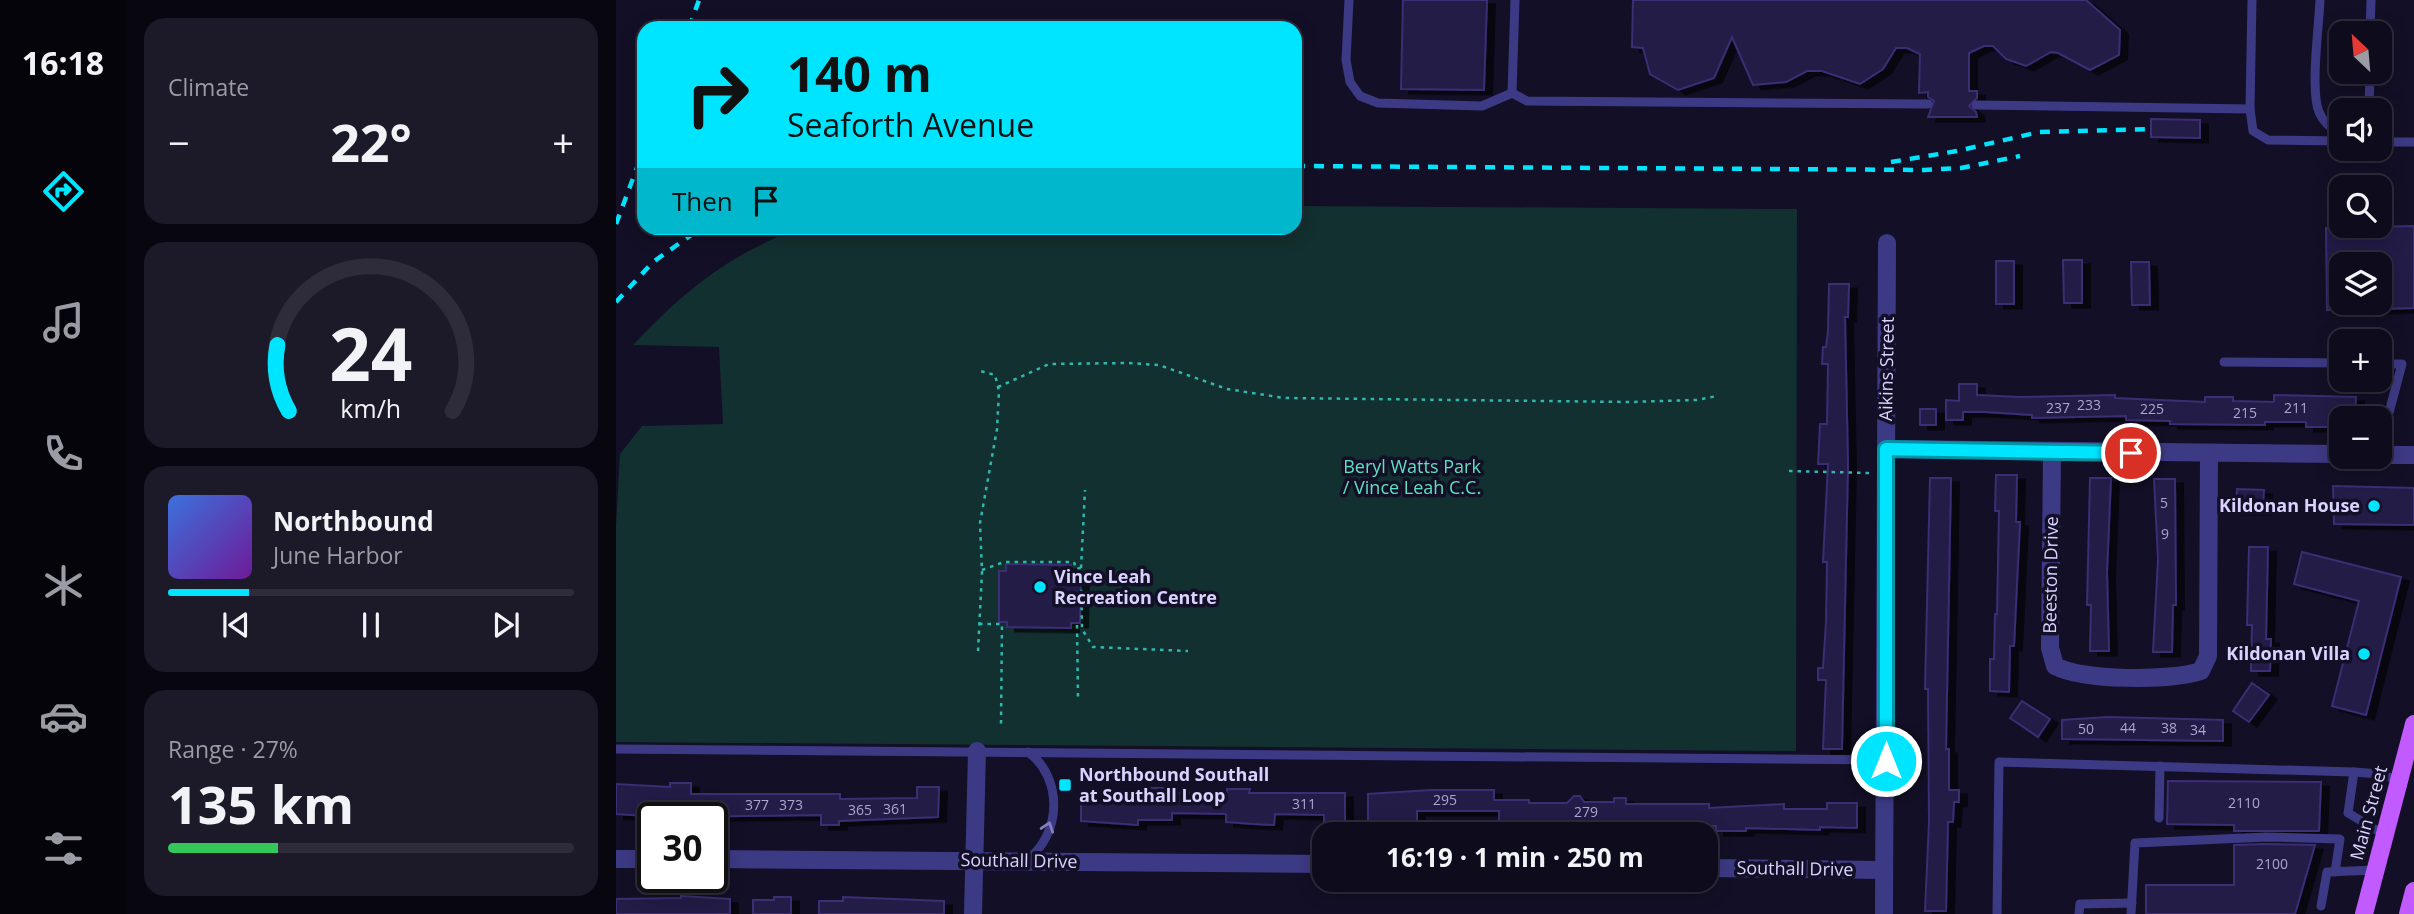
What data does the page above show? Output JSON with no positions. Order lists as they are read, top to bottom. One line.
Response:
{"streets":{"main road":["Main Street"],"street":["Aikins Street","Beeston Drive","Southall Drive"]},"crossings":[["Aikins Street","Southall Drive"]],"parks":["Beryl Watts Park / Vince Leah C.C."],"places":{"other":["Kildonan House","Vince Leah Recreation Centre","Kildonan Villa"],"transit":["Northbound Southall at Southall Loop"]},"house_numbers":["233","237","211","225","215","5","9","44","38","50","34","295","2110","311","377","373","361","365","279","2100"],"north":"top left","page":{"tabs":"16:18","tile":["Climate",["Range · 27%","135 km"]],"map_buttons":["+","−"],"turn":["140 m","Seaforth Avenue"],"heat":["−","22°","+"],"then":"Then","song":["Northbound","June Harbor"],"limit":"30","trip":"16:19 · 1 min · 250 m","gauge":["24","km/h"]}}
